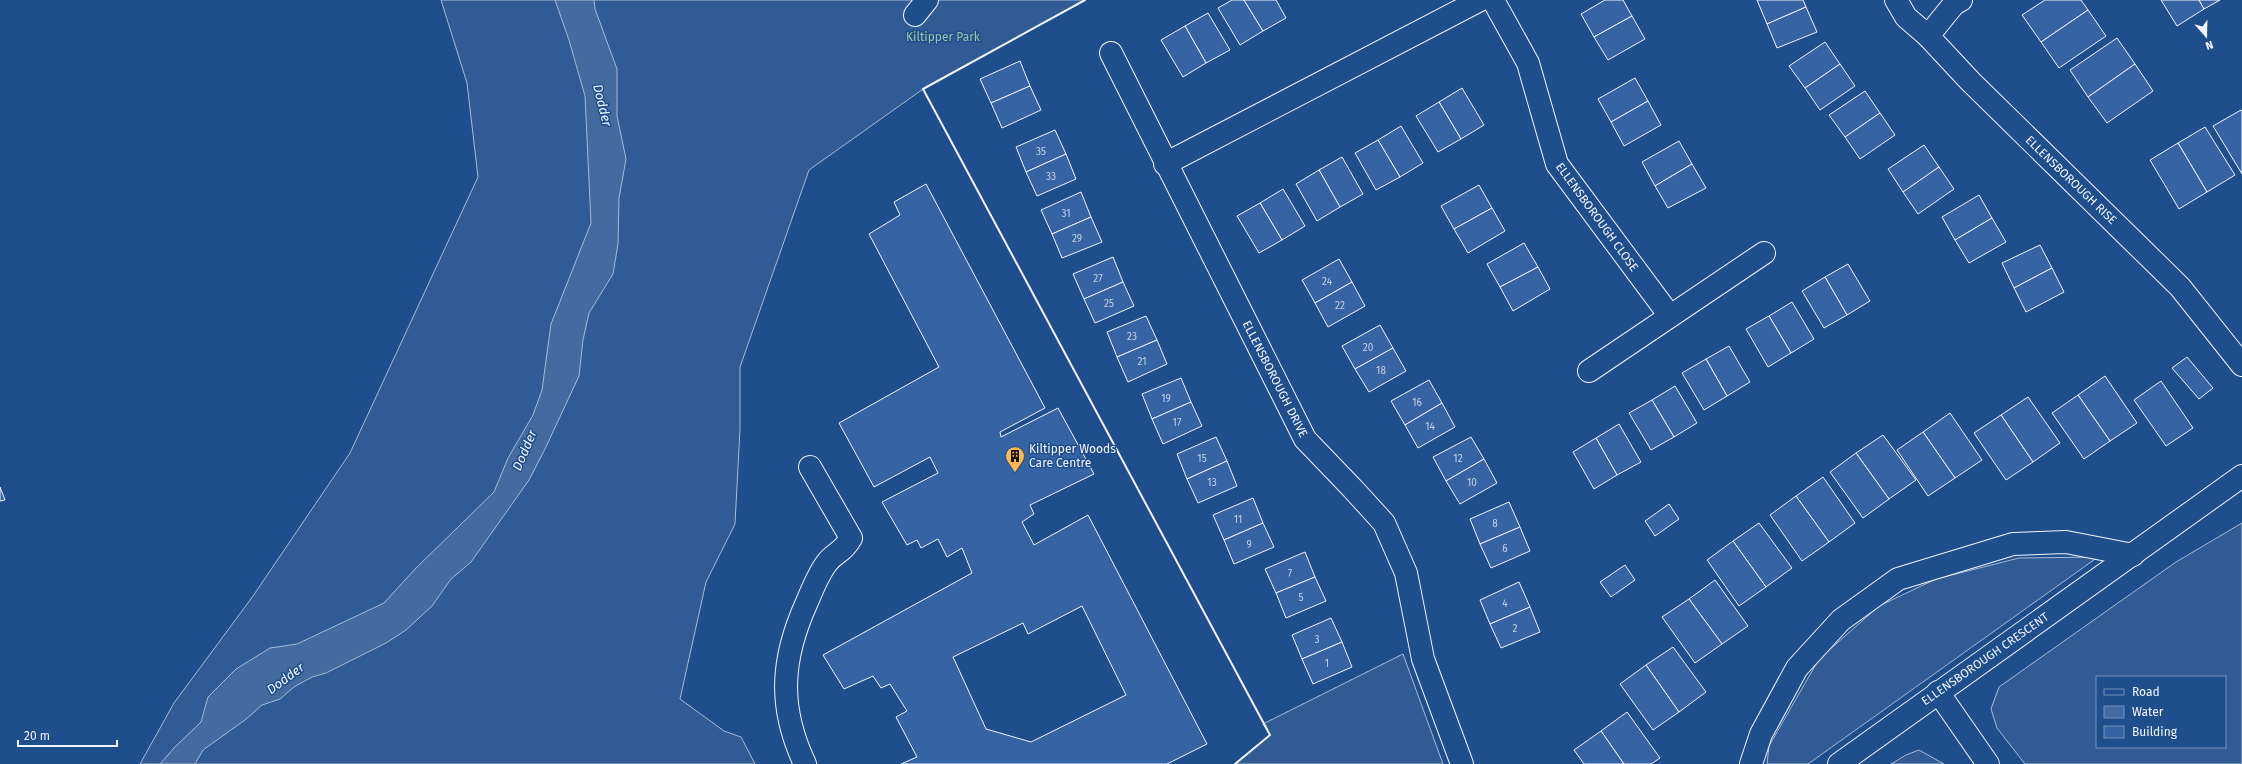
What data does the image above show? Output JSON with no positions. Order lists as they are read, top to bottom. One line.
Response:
{"streets":{"street":["ELLENSBOROUGH RISE","ELLENSBOROUGH CLOSE","ELLENSBOROUGH DRIVE","ELLENSBOROUGH CRESCENT"]},"water":["Dodder"],"parks":["Kiltipper Park"],"places":{"building":["Kiltipper Woods Care Centre"]},"house_numbers":["35","33","31","29","27","24","25","22","23","20","21","18","19","16","17","14","15","12","13","10","11","8","9","6","7","5","4","2","3","1"],"legend":["Road","Water","Building"],"scale_bar":"20 m","north":"bottom"}
